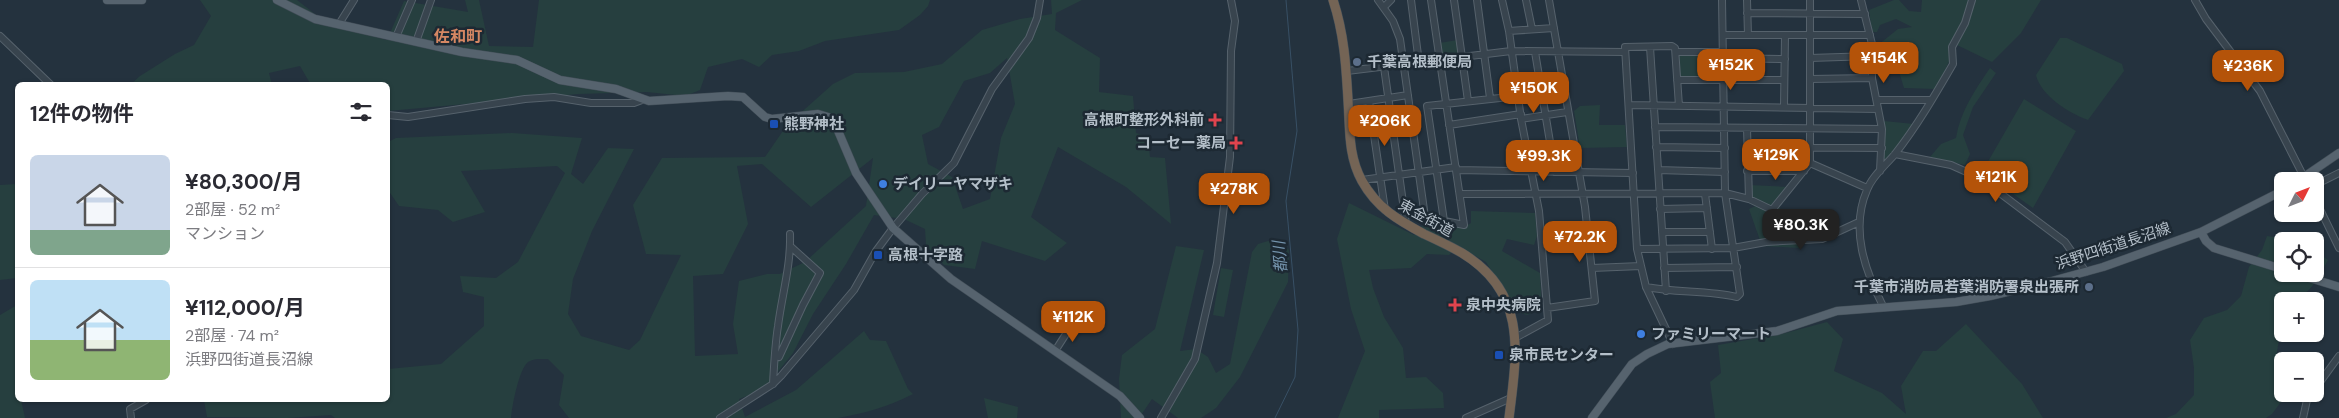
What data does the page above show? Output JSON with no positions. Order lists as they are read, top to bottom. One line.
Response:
{"streets":{"highway":["東金街道"],"main road":["浜野四街道長沼線"]},"districts":["佐和町"],"water":["都川"],"places":{"other":["千葉高根郵便局","デイリーヤマザキ","千葉市消防局若葉消防署泉出張所","ファミリーマート"],"health":["高根町整形外科前","コーセー薬局","泉中央病院"],"transit":["熊野神社","高根十字路","泉市民センター"]},"north":"top right","page":{"price":["¥154K","¥152K","¥236K","¥150K","¥206K","¥129K","¥99.3K","¥121K","¥278K","¥80.3K","¥72.2K","¥112K"],"heading":"12件の物件","list":[{"name":"¥80,300/月","note":"2部屋 · 52 m² · マンション"},{"name":"¥112,000/月","note":"2部屋 · 74 m² · 浜野四街道長沼線"}],"map_buttons":["+","−"]}}
